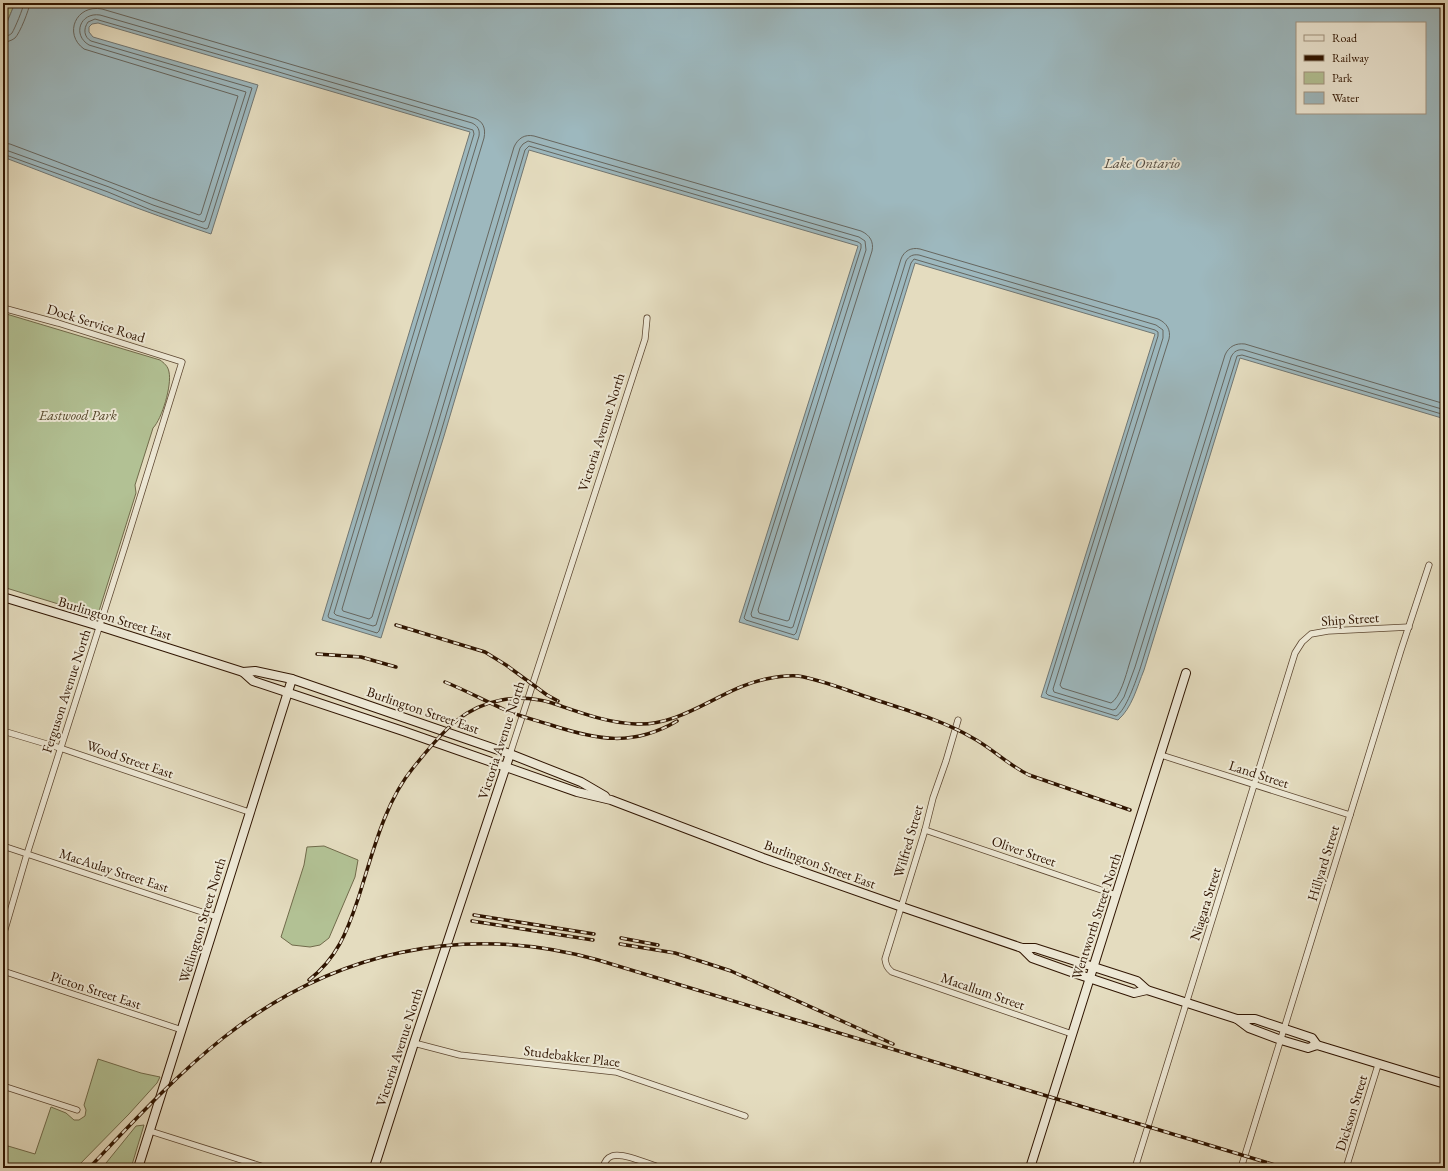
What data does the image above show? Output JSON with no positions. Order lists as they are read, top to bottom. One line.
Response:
{"streets":{"main road":["Victoria Avenue North","Burlington Street East","Wentworth Street North","Wellington Street North"],"street":["Dock Service Road","Ship Street","Ferguson Avenue North","Wood Street East","Land Street","Wilfred Street","Oliver Street","Hillyard Street","MacAulay Street East","Niagara Street","Picton Street East","Macallum Street","Studebakker Place","Dickson Street"]},"crossings":[["Dock Service Road","Ferguson Avenue North"],["Victoria Avenue North","Burlington Street East"],["Victoria Avenue North","Studebakker Place"],["Burlington Street East","Ferguson Avenue North"],["Burlington Street East","Wilfred Street"],["Burlington Street East","Hillyard Street"],["Burlington Street East","Niagara Street"],["Burlington Street East","Wentworth Street North"],["Burlington Street East","Wellington Street North"],["Burlington Street East","Dickson Street"],["Ship Street","Hillyard Street"],["Ship Street","Niagara Street"],["Ferguson Avenue North","Wood Street East"],["Ferguson Avenue North","MacAulay Street East"],["Wood Street East","Wellington Street North"],["Land Street","Hillyard Street"],["Land Street","Niagara Street"],["Land Street","Wentworth Street North"],["Wilfred Street","Oliver Street"],["Wilfred Street","Macallum Street"],["Oliver Street","Wentworth Street North"],["MacAulay Street East","Wellington Street North"],["Wentworth Street North","Macallum Street"],["Wellington Street North","Picton Street East"]],"water":["Lake Ontario"],"parks":["Eastwood Park"],"legend":["Road","Railway","Park","Water"]}
